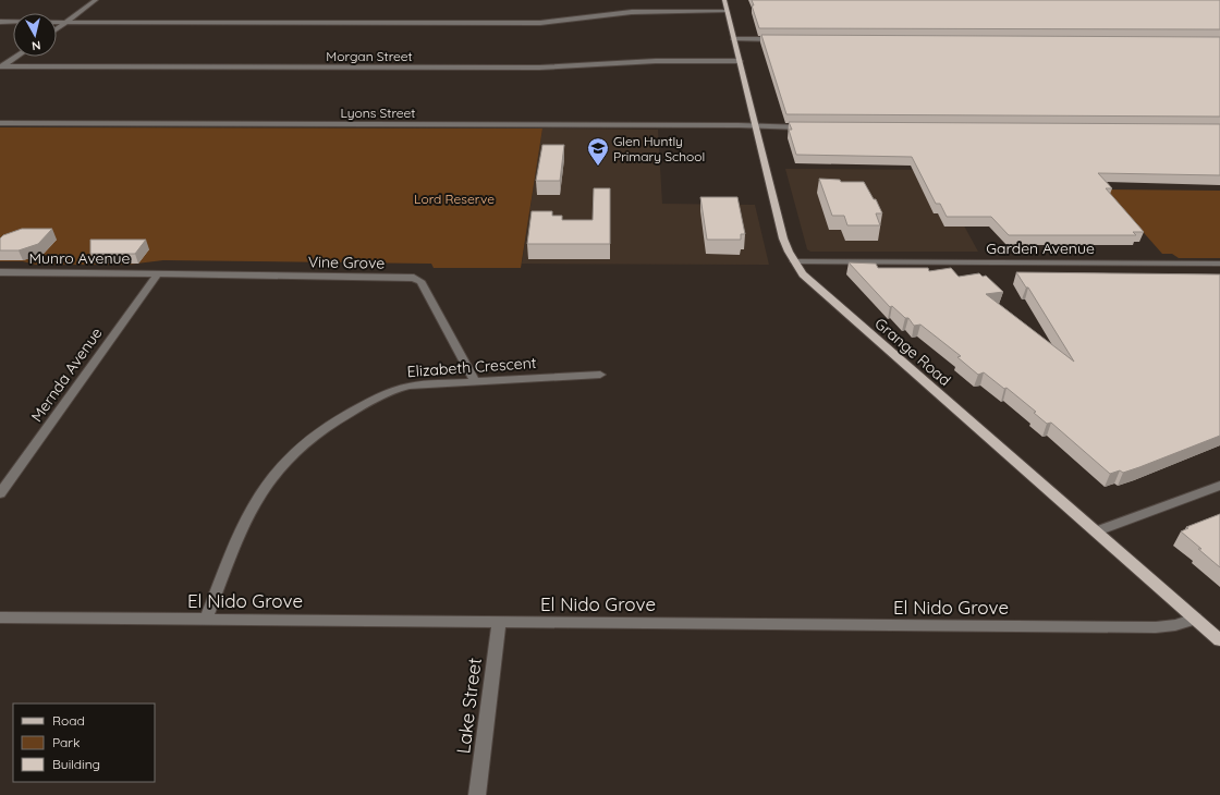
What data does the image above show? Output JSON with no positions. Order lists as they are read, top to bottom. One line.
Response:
{"streets":{"main road":["Grange Road"],"street":["Morgan Street","Lyons Street","Garden Avenue","Munro Avenue","Vine Grove","Elizabeth Crescent","Mernda Avenue","El Nido Grove","Lake Street"]},"crossings":[["Morgan Street","Grange Road"],["Lyons Street","Grange Road"],["Garden Avenue","Grange Road"],["Munro Avenue","Vine Grove"],["Munro Avenue","Mernda Avenue"],["Vine Grove","Elizabeth Crescent"],["Vine Grove","Mernda Avenue"],["Grange Road","El Nido Grove"],["Elizabeth Crescent","El Nido Grove"],["El Nido Grove","Lake Street"]],"parks":["Lord Reserve"],"places":{"school or university":["Glen Huntly Primary School"]},"legend":["Road","Park","Building"],"north":"bottom"}
